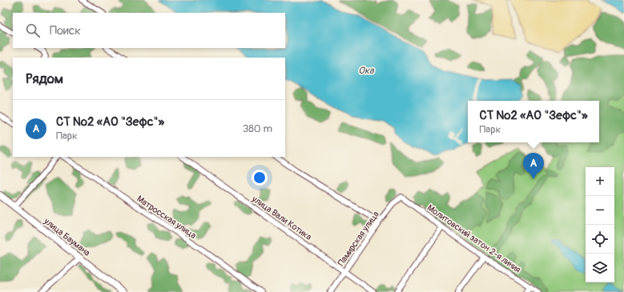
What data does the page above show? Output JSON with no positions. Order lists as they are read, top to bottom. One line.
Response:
{"streets":{"street":["Матросская улица","улица Вали Котика","улица Баумана","Памирская улица","Молитовский затон 2-я линия"]},"crossings":[["улица Вали Котика","Памирская улица"],["Памирская улица","Молитовский затон 2-я линия"]],"water":["Ока"],"page":{"search":"Поиск","heading":"Рядом","list":[{"mark":"A","name":"СТ №2 «АО \"Зефс\"»","note":"Парк","value":"380 m"}],"popup":["СТ №2 «АО \"Зефс\"»","Парк"],"pins":"A","map_buttons":["+","−"]}}
